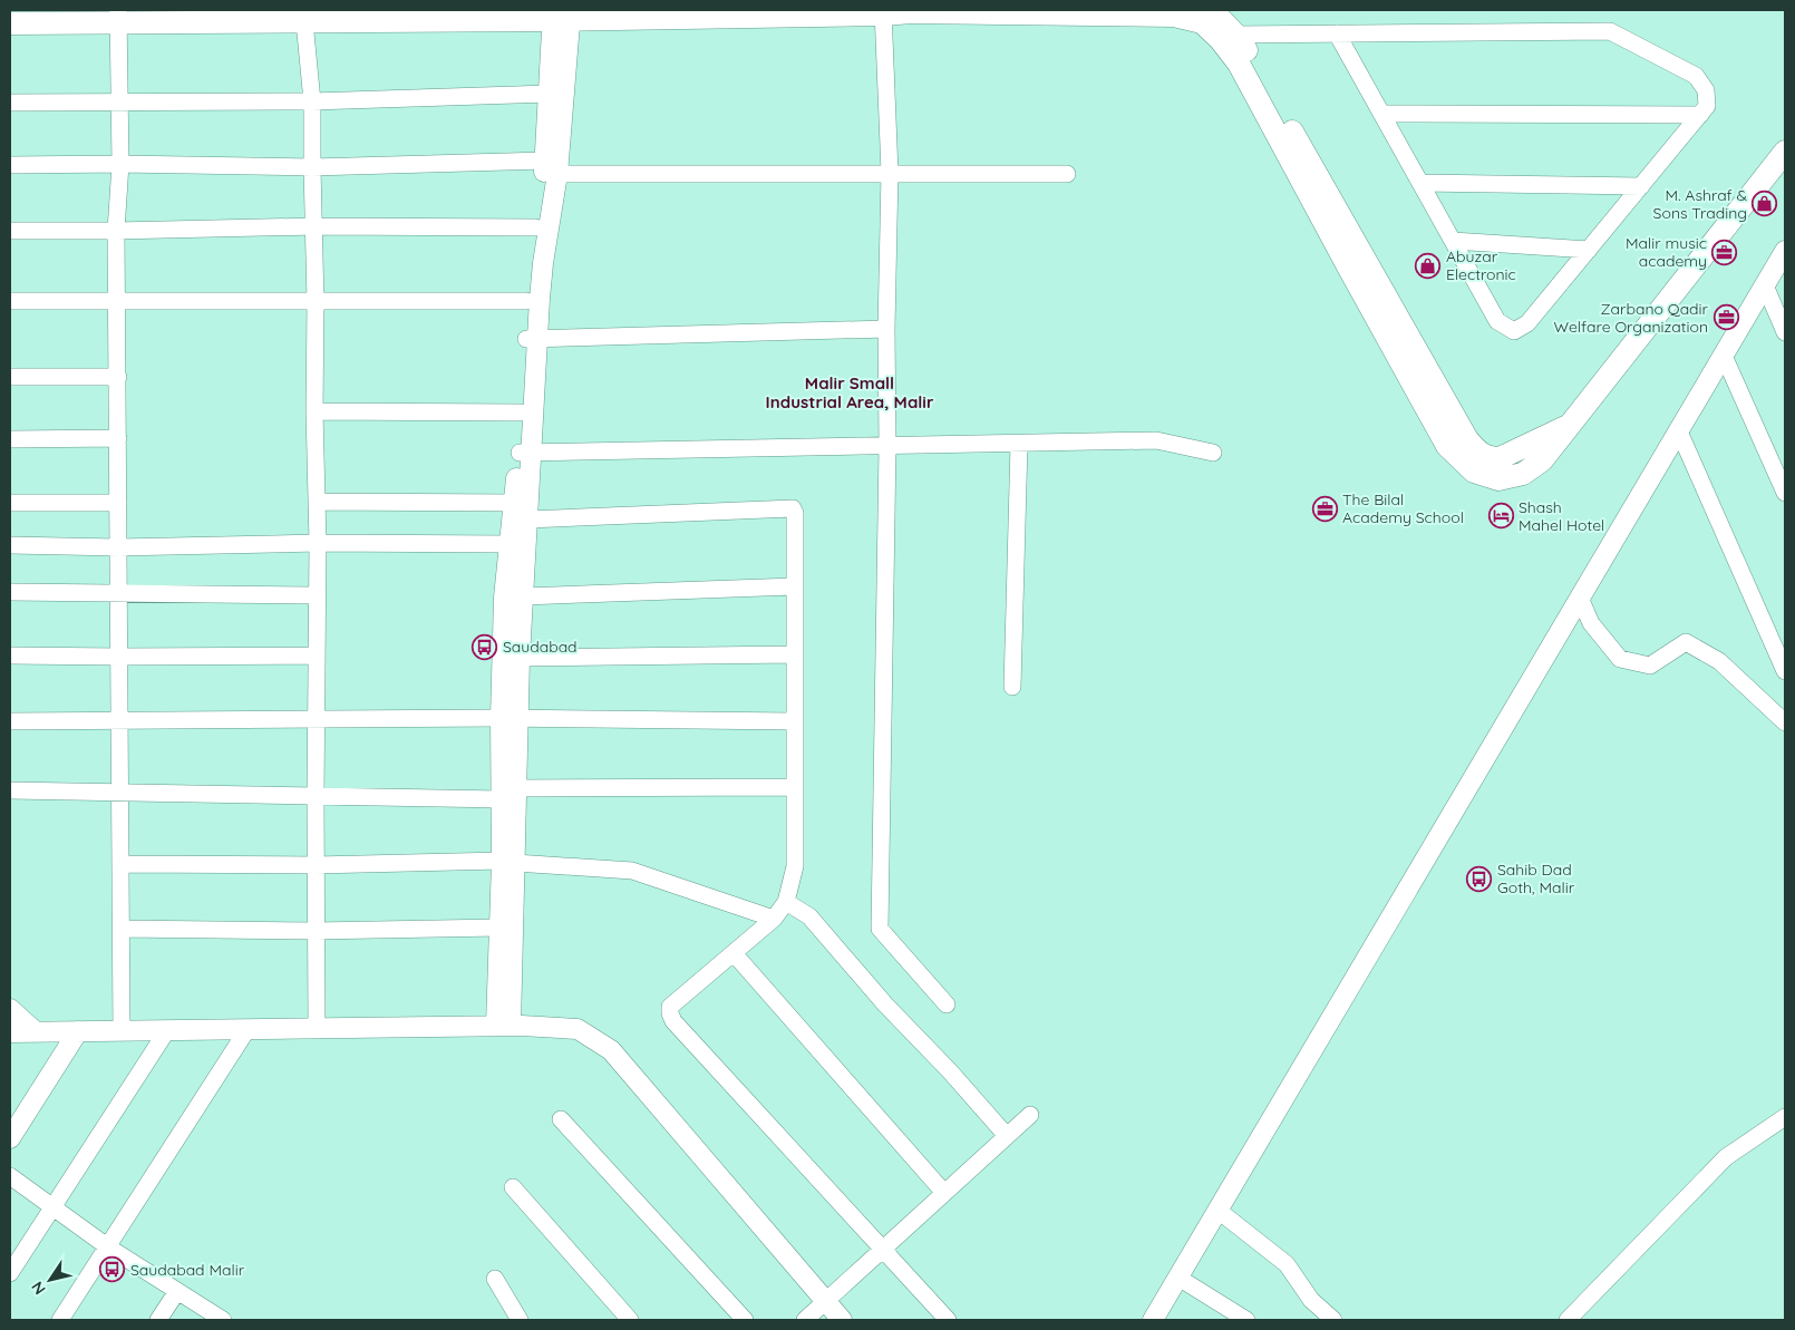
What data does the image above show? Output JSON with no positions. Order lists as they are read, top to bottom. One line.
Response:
{"districts":["Malir Small Industrial Area, Malir"],"places":{"shop":["M. Ashraf & Sons Trading","Abuzar Electronic"],"office":["Malir music academy","Zarbano Qadir Welfare Organization","The Bilal Academy School"],"hotel":["Shash Mahel Hotel"],"bus stop":["Saudabad","Sahib Dad Goth, Malir","Saudabad Malir"]},"north":"bottom left"}
